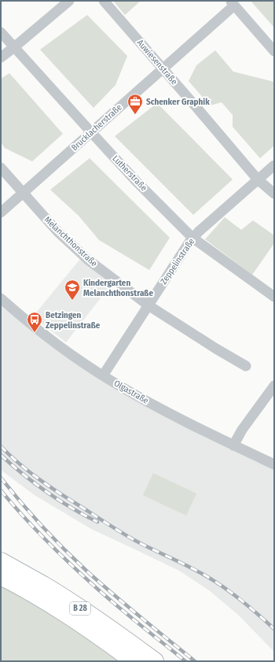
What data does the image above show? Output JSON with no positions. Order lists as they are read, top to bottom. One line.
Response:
{"streets":{"highway":["B 28"],"street":["Auwiesenstraße","Brucklacherstraße","Lutherstraße","Melanchthonstraße","Zeppelinstraße","Olgastraße"]},"crossings":[["Auwiesenstraße","Brucklacherstraße"],["Auwiesenstraße","Zeppelinstraße"],["Brucklacherstraße","Lutherstraße"],["Brucklacherstraße","Melanchthonstraße"],["Lutherstraße","Zeppelinstraße"],["Melanchthonstraße","Zeppelinstraße"],["Zeppelinstraße","Olgastraße"]],"places":{"office":["Schenker Graphik"],"school or university":["Kindergarten Melanchthonstraße"],"bus stop":["Betzingen Zeppelinstraße"]}}
